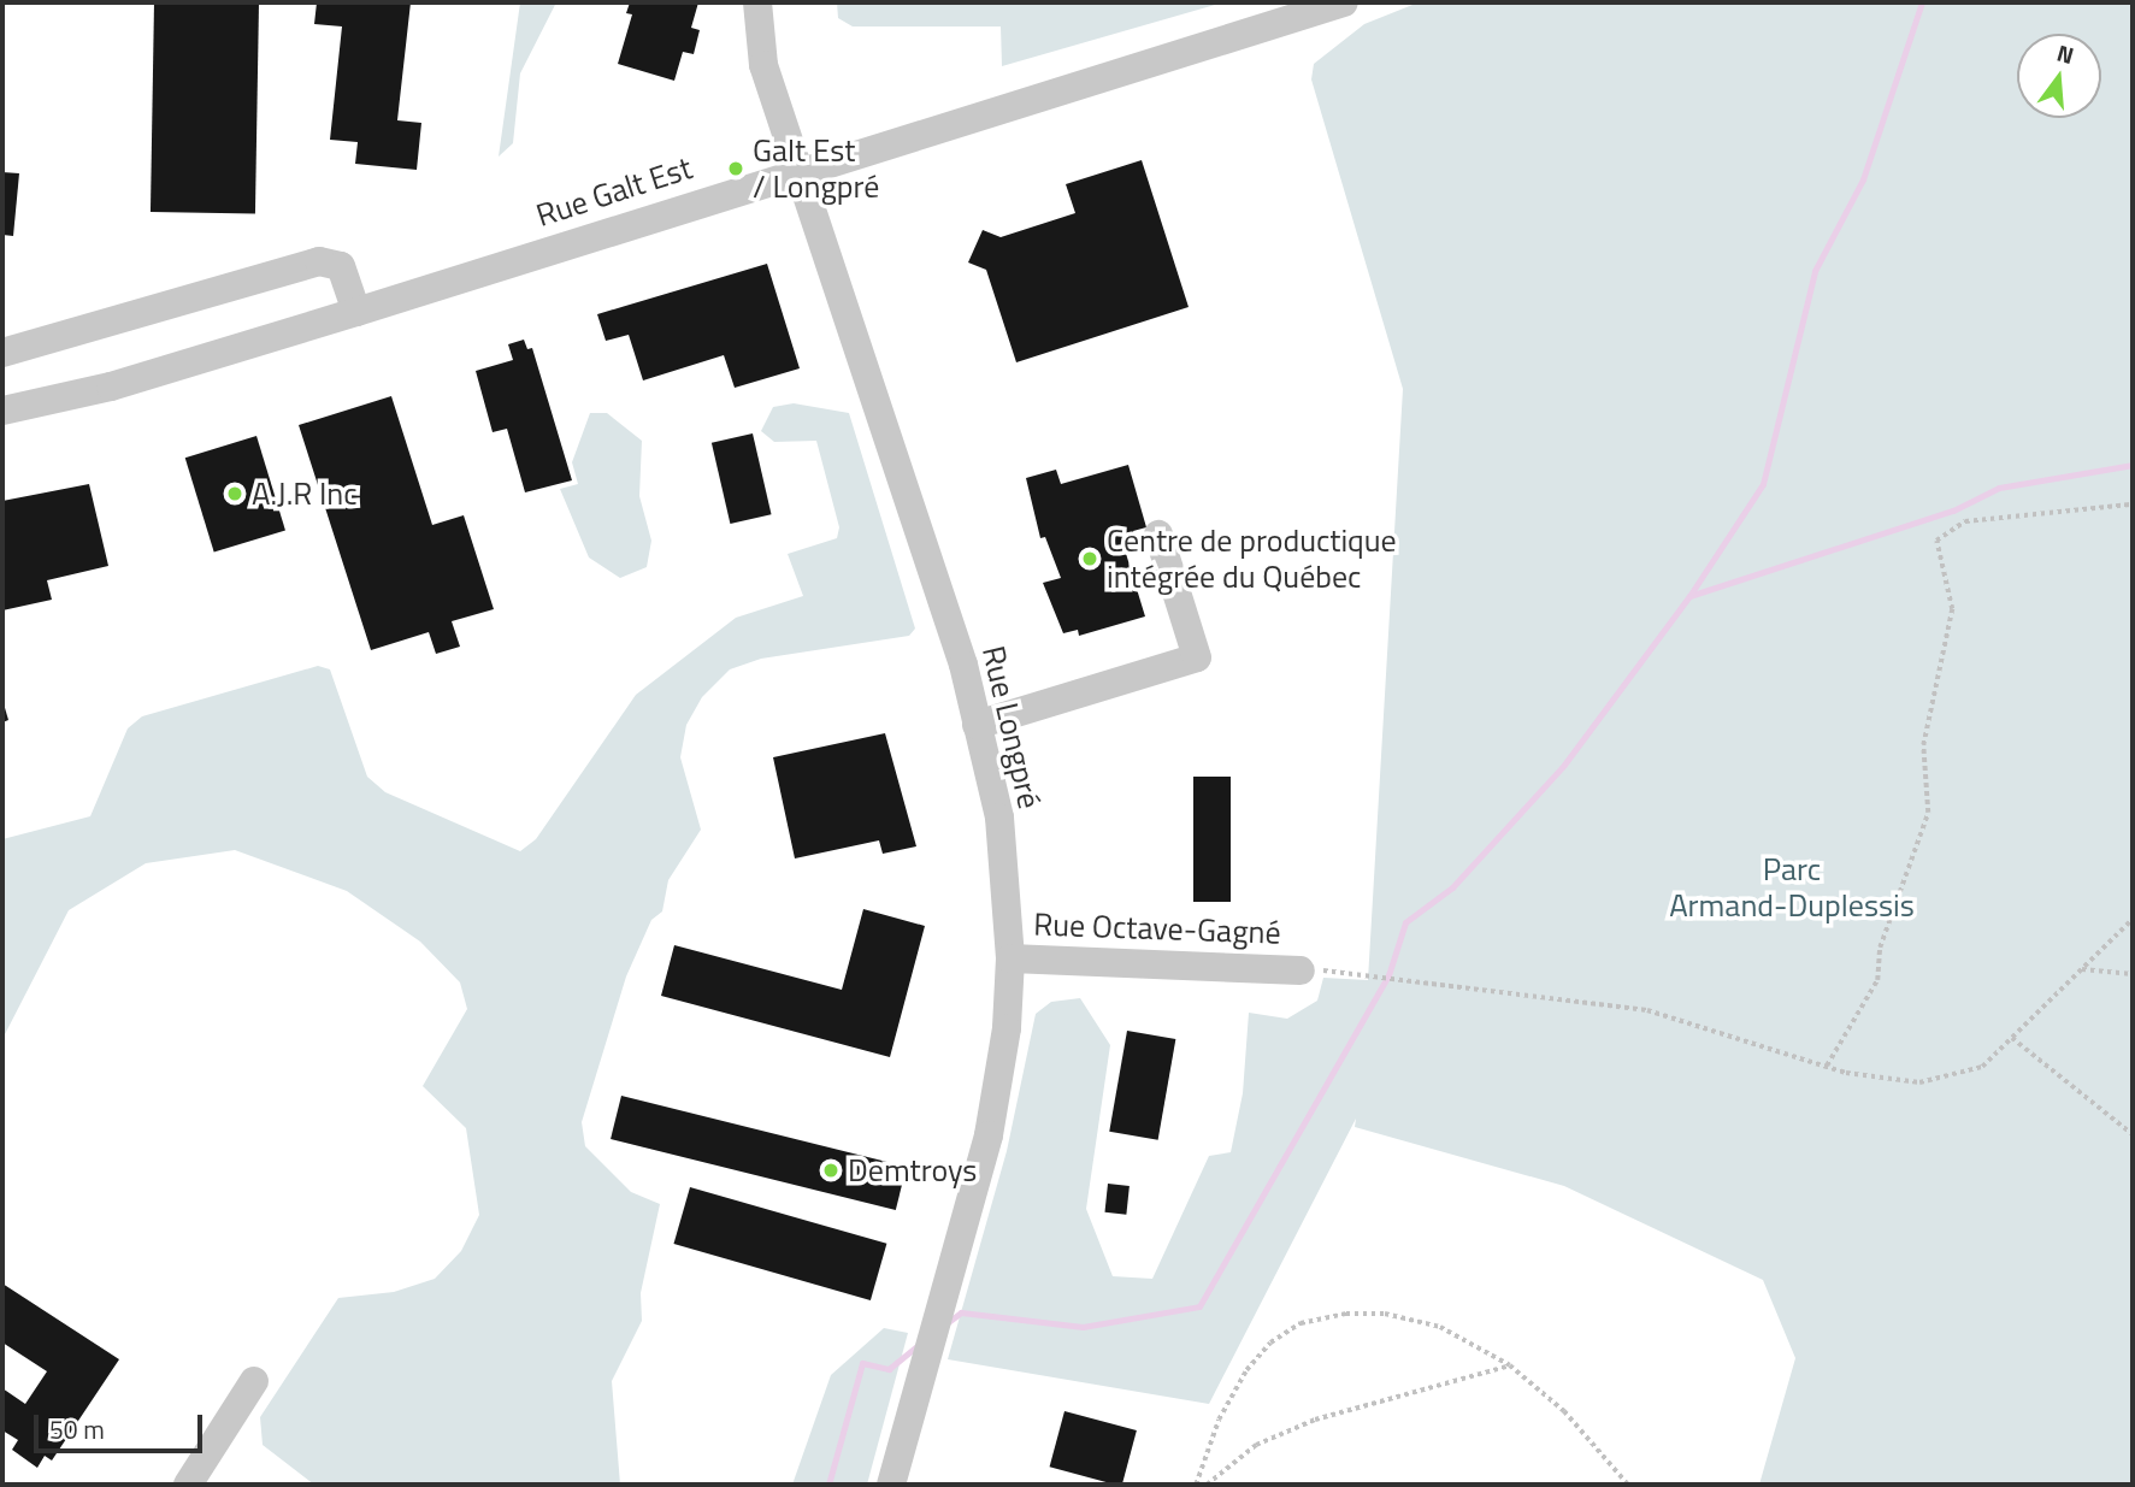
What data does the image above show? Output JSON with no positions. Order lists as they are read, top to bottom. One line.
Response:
{"streets":{"street":["Rue Galt Est","Rue Longpré","Rue Octave-Gagné"]},"crossings":[["Rue Galt Est","Rue Longpré"],["Rue Longpré","Rue Octave-Gagné"]],"parks":["Parc Armand-Duplessis"],"places":["Galt Est / Longpré","A.J.R Inc","Centre de productique intégrée du Québec","Demtroys"],"scale_bar":"50 m","north":"top"}
